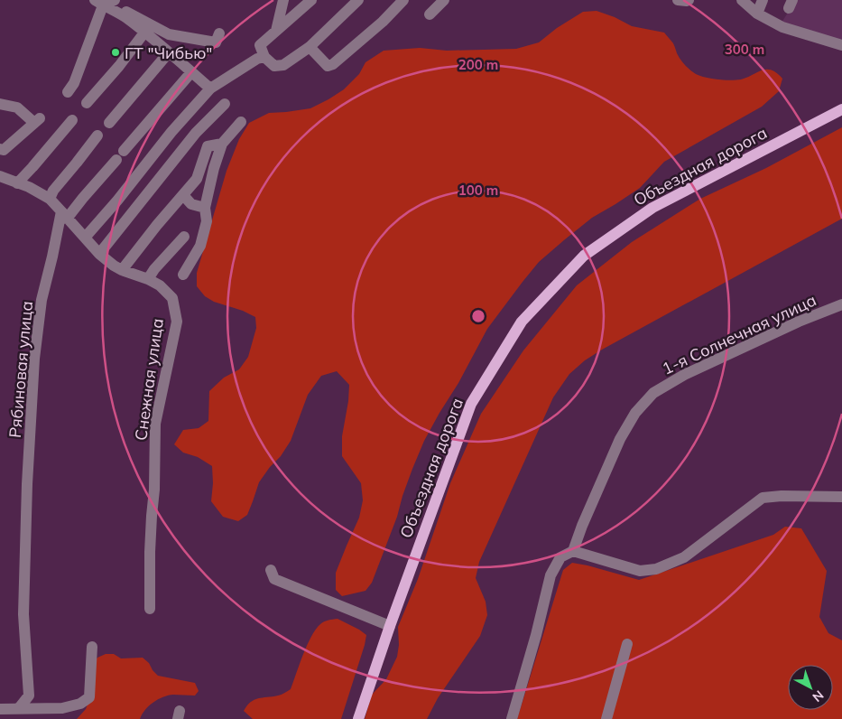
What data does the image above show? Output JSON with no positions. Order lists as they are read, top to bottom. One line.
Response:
{"streets":{"main road":["Объездная дорога"],"street":["1-я Солнечная улица","Рябиновая улица","Снежная улица"]},"crossings":[["Рябиновая улица","Снежная улица"]],"places":["ГТ \"Чибью\""],"north":"bottom right","rings":["300 m","200 m","100 m"]}
